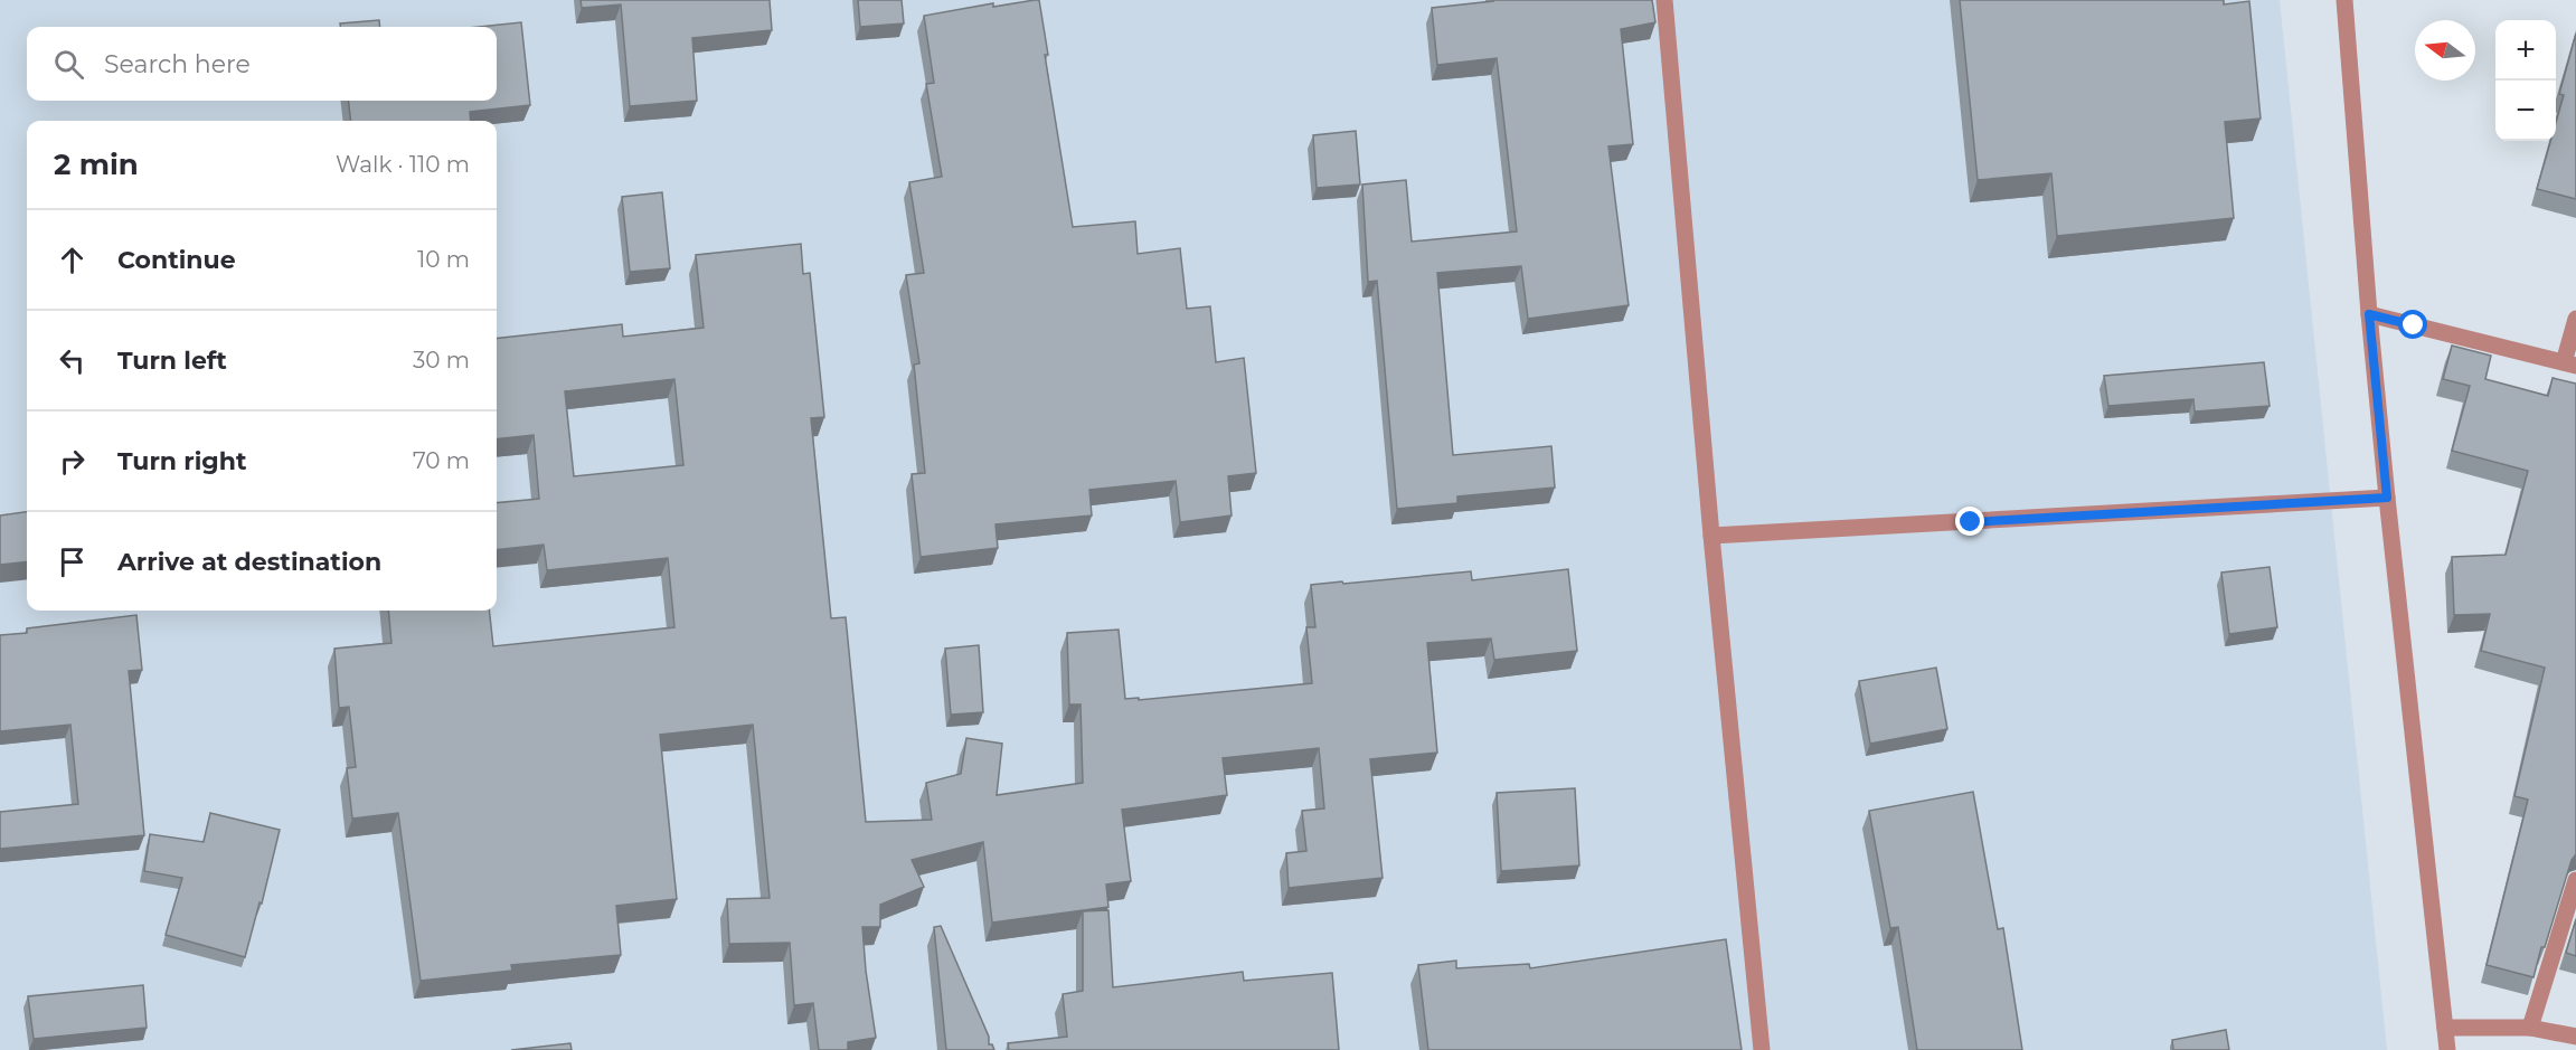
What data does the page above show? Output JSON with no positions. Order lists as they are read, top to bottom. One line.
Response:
{"north":"left","page":{"map_buttons":["+","−"],"search":"Search here","heading":["2 min","Walk · 110 m"],"list":[["Continue","10 m"],["Turn left","30 m"],["Turn right","70 m"],"Arrive at destination"]}}
